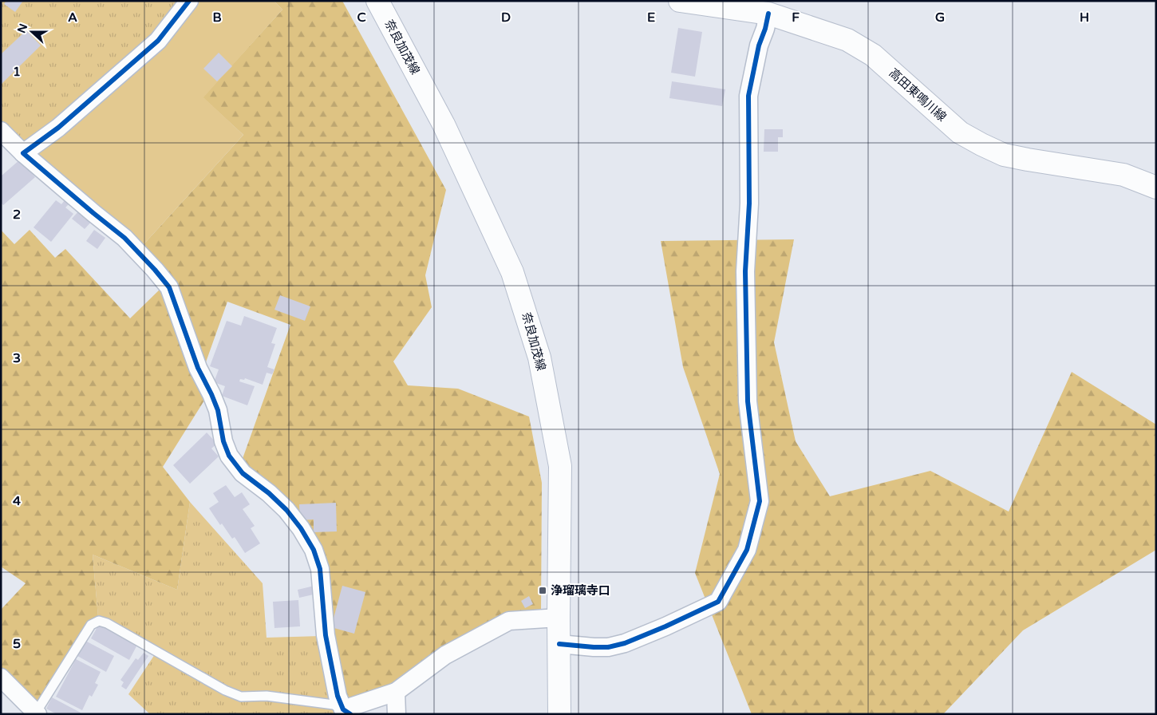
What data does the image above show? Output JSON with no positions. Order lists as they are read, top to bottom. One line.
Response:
{"streets":{"main road":["奈良加茂線","高田東鳴川線"]},"places":{"transit":["浄瑠璃寺口"]},"north":"left","grid":{"columns":["A","B","C","D","E","F","G","H"],"rows":["1","2","3","4","5"]}}
